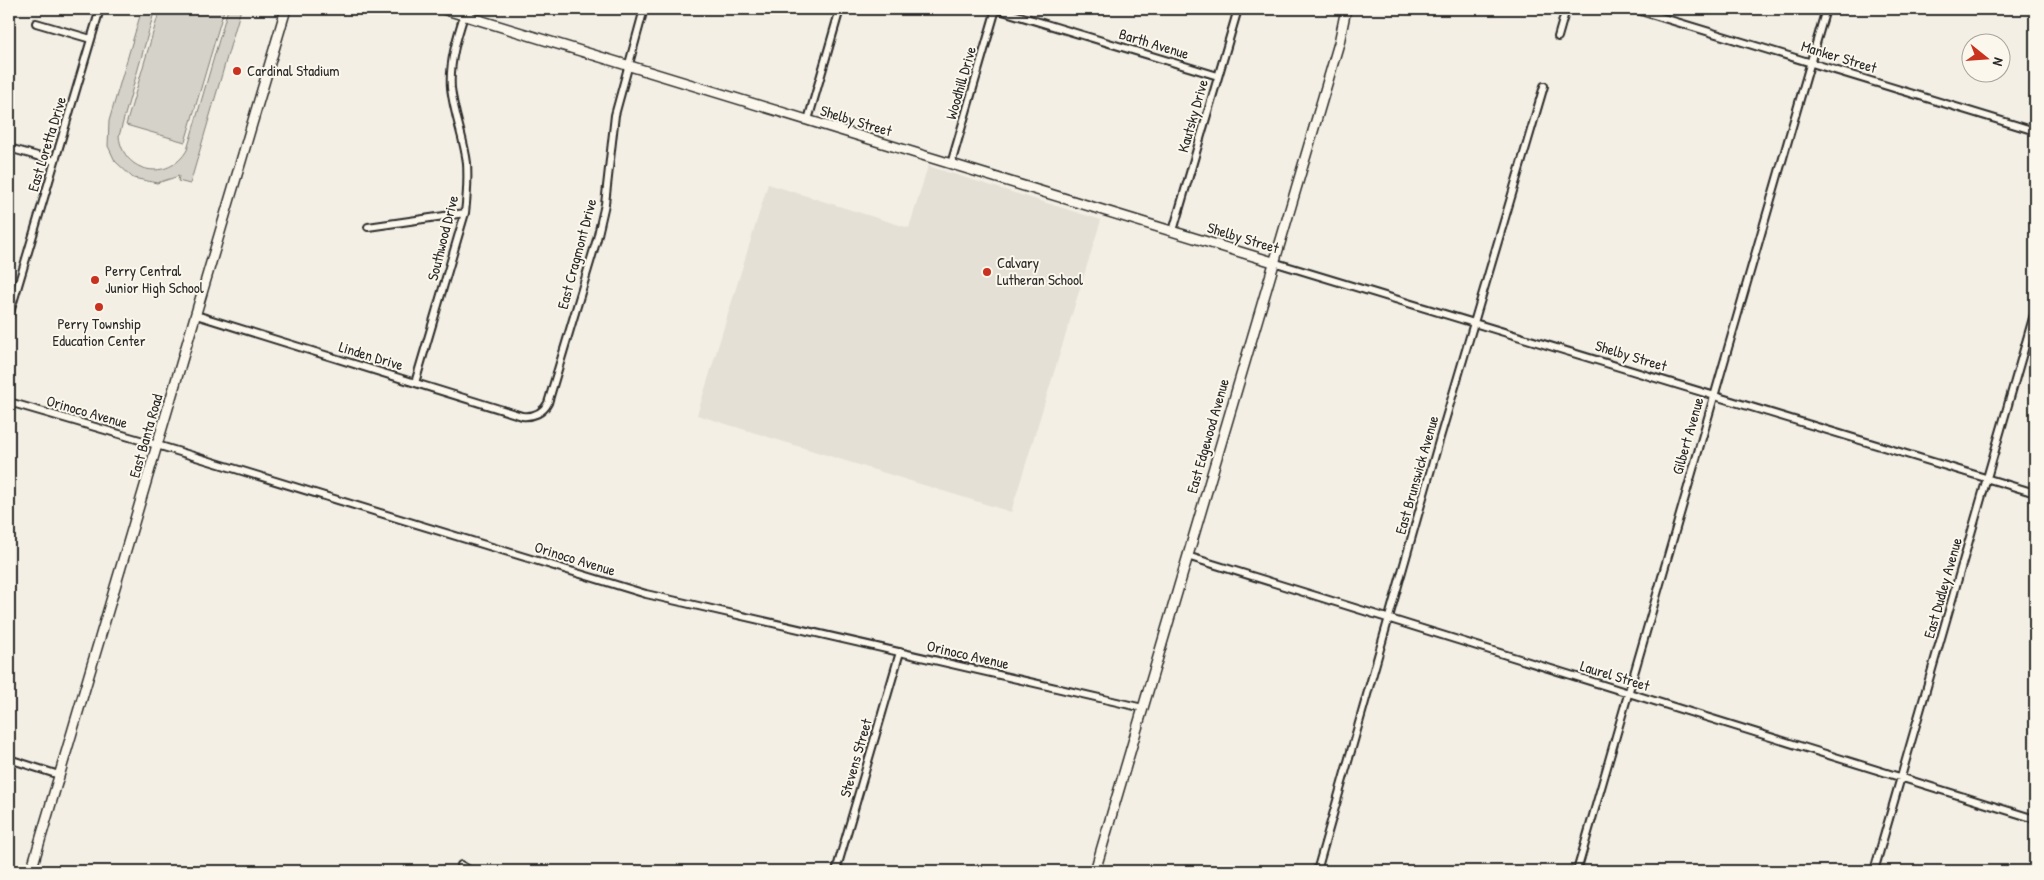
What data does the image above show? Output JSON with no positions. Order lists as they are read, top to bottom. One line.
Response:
{"streets":{"street":["Barth Avenue","Manker Street","Woodhill Drive","Kautsky Drive","Shelby Street","East Loretta Drive","Southwood Drive","East Cragmont Drive","Linden Drive","Orinoco Avenue","East Banta Road","East Edgewood Avenue","Gilbert Avenue","East Brunswick Avenue","East Dudley Avenue","Laurel Street","Stevens Street"]},"crossings":[["Barth Avenue","Woodhill Drive"],["Barth Avenue","Kautsky Drive"],["Manker Street","Gilbert Avenue"],["Woodhill Drive","Shelby Street"],["Kautsky Drive","Shelby Street"],["Shelby Street","Southwood Drive"],["Shelby Street","East Cragmont Drive"],["Shelby Street","East Edgewood Avenue"],["Shelby Street","Gilbert Avenue"],["Shelby Street","East Brunswick Avenue"],["Shelby Street","East Dudley Avenue"],["Southwood Drive","Linden Drive"],["East Cragmont Drive","Linden Drive"],["Linden Drive","East Banta Road"],["Orinoco Avenue","East Banta Road"],["Orinoco Avenue","East Edgewood Avenue"],["Orinoco Avenue","Stevens Street"],["East Edgewood Avenue","Laurel Street"],["Gilbert Avenue","Laurel Street"],["East Brunswick Avenue","Laurel Street"],["East Dudley Avenue","Laurel Street"]],"places":["Cardinal Stadium","Calvary Lutheran School","Perry Central Junior High School","Perry Township Education Center"],"north":"right"}
